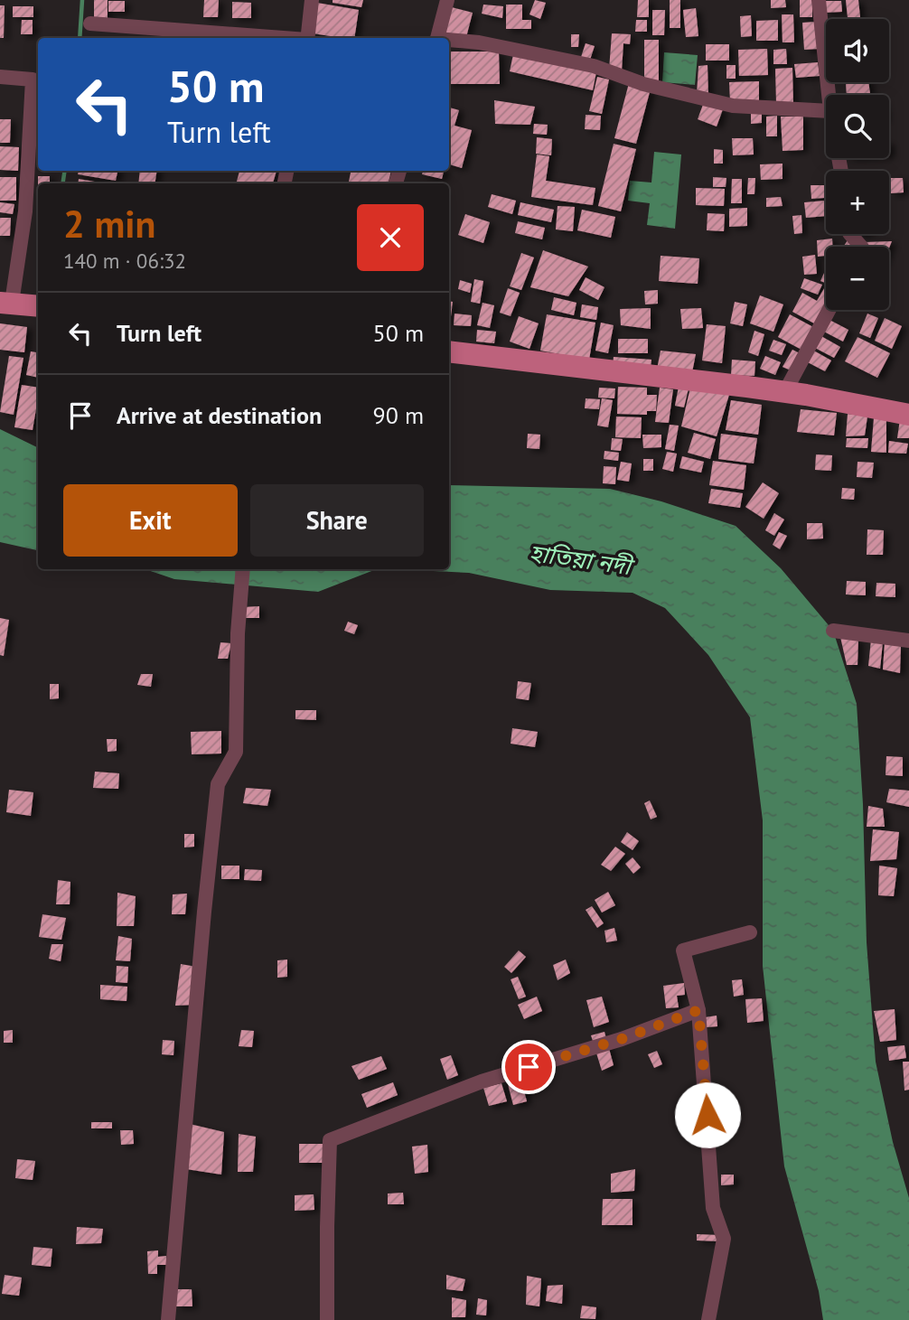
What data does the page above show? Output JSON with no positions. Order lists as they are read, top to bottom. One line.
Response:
{"water":["হাতিয়া নদী"],"page":{"map_buttons":["+","−"],"turn":["50 m","Turn left"],"heading":["2 min","140 m · 06:32"],"list":[{"name":"Turn left","value":"50 m"},{"name":"Arrive at destination","value":"90 m"}],"buttons":["Exit","Share"]}}
